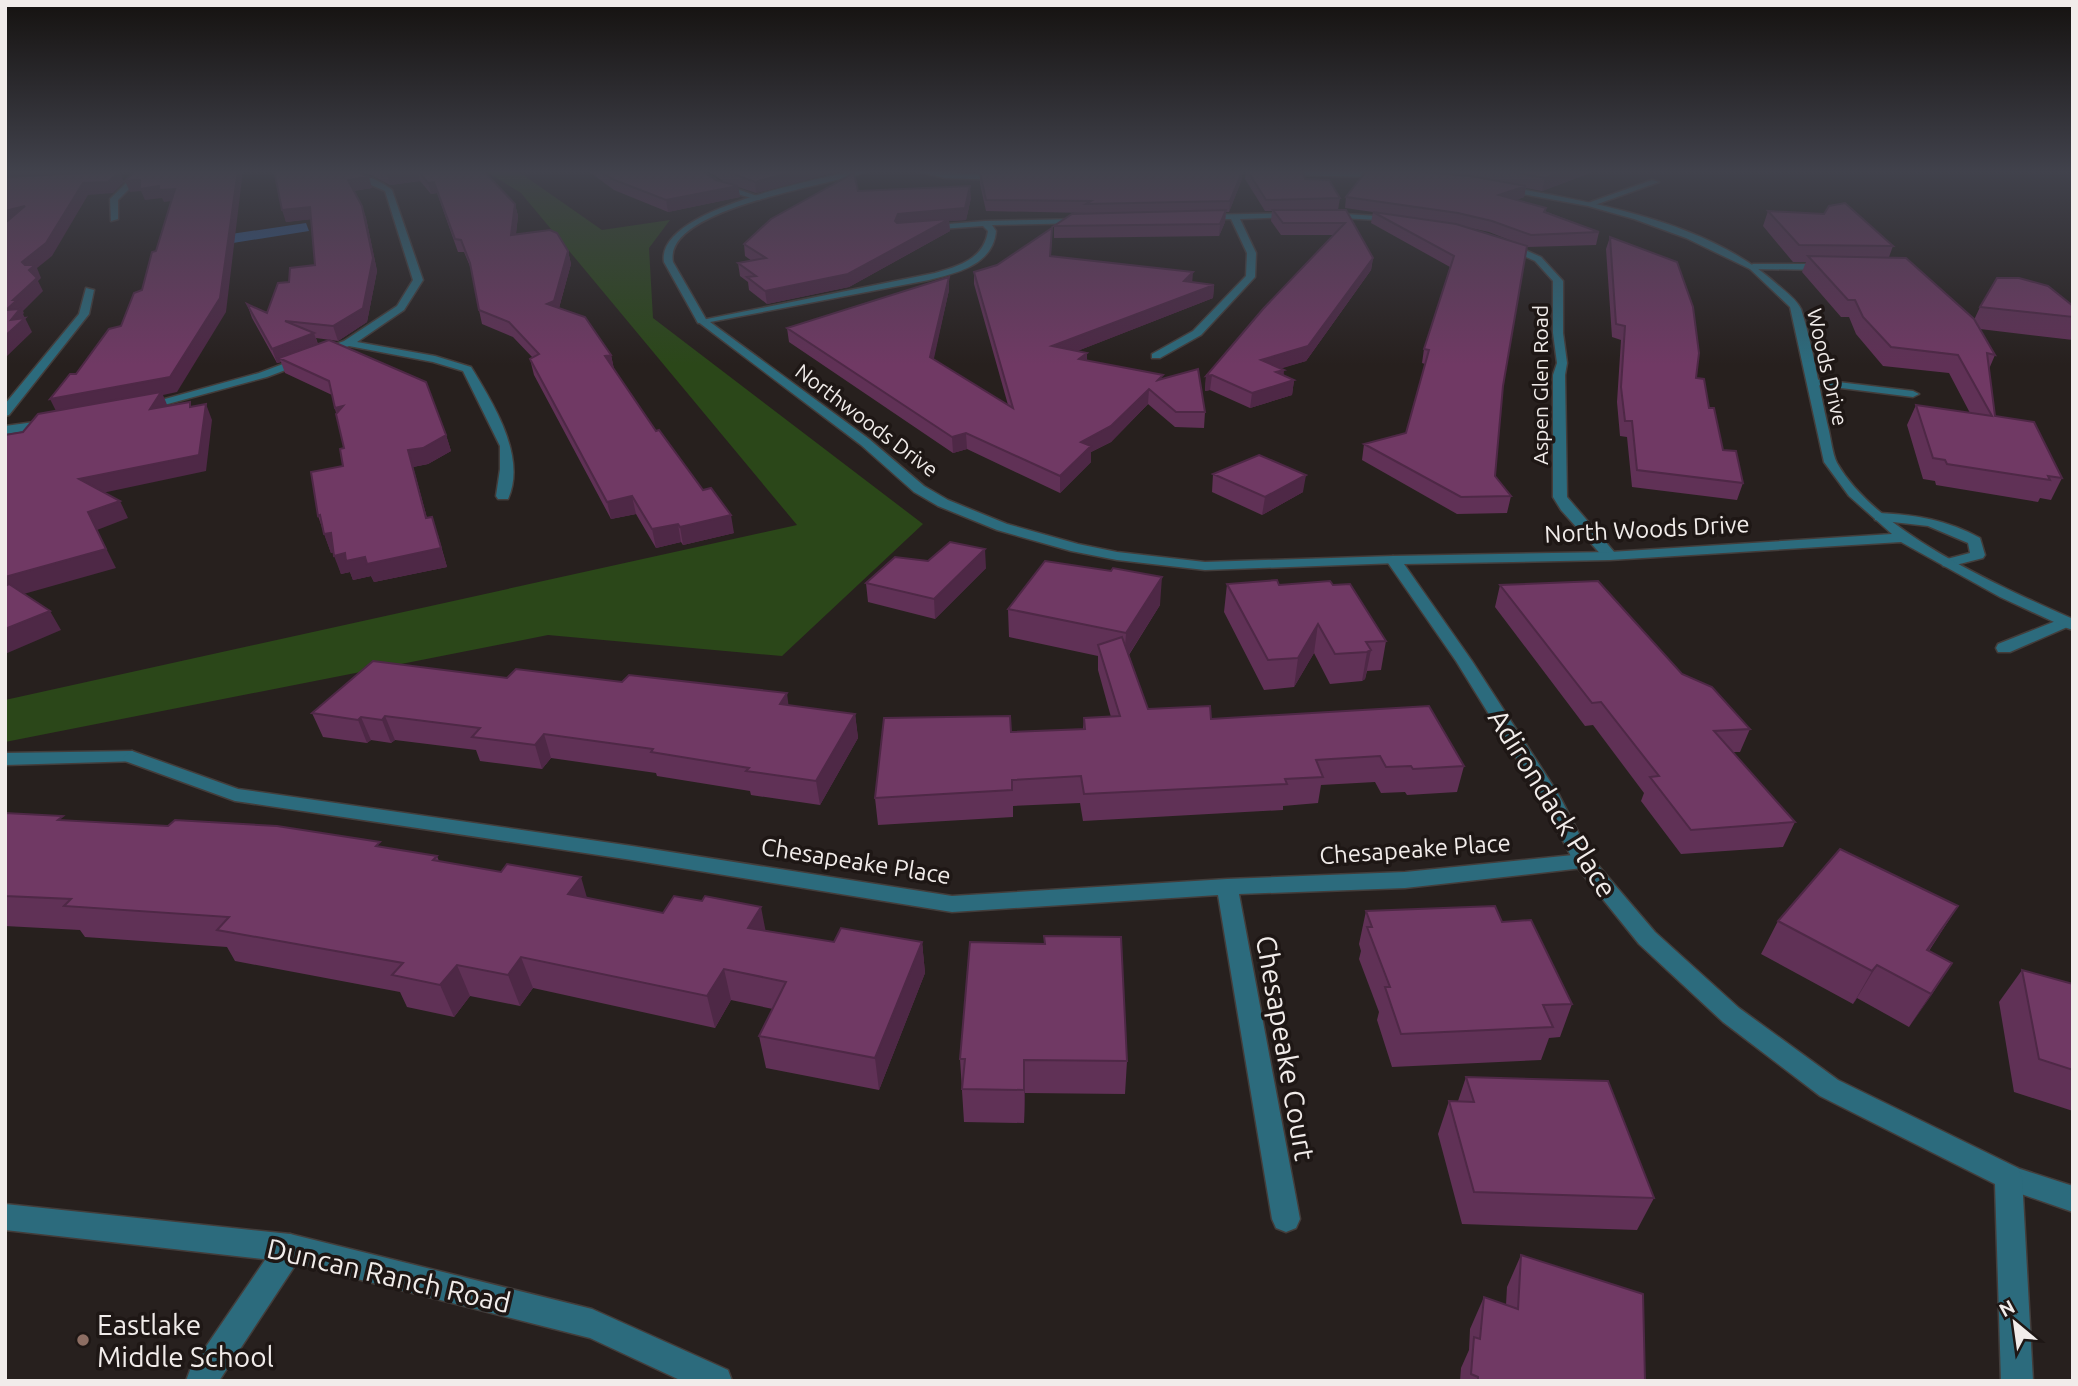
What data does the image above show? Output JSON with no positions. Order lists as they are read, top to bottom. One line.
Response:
{"streets":{"street":["Woods Drive","Aspen Glen Road","Northwoods Drive","North Woods Drive","Adirondack Place","Chesapeake Place","Chesapeake Court","Duncan Ranch Road"]},"crossings":[["Woods Drive","North Woods Drive"],["Aspen Glen Road","North Woods Drive"],["Northwoods Drive","North Woods Drive"],["Northwoods Drive","Adirondack Place"],["North Woods Drive","Adirondack Place"],["Adirondack Place","Chesapeake Place"],["Chesapeake Place","Chesapeake Court"]],"places":["Eastlake Middle School"],"north":"top left"}
